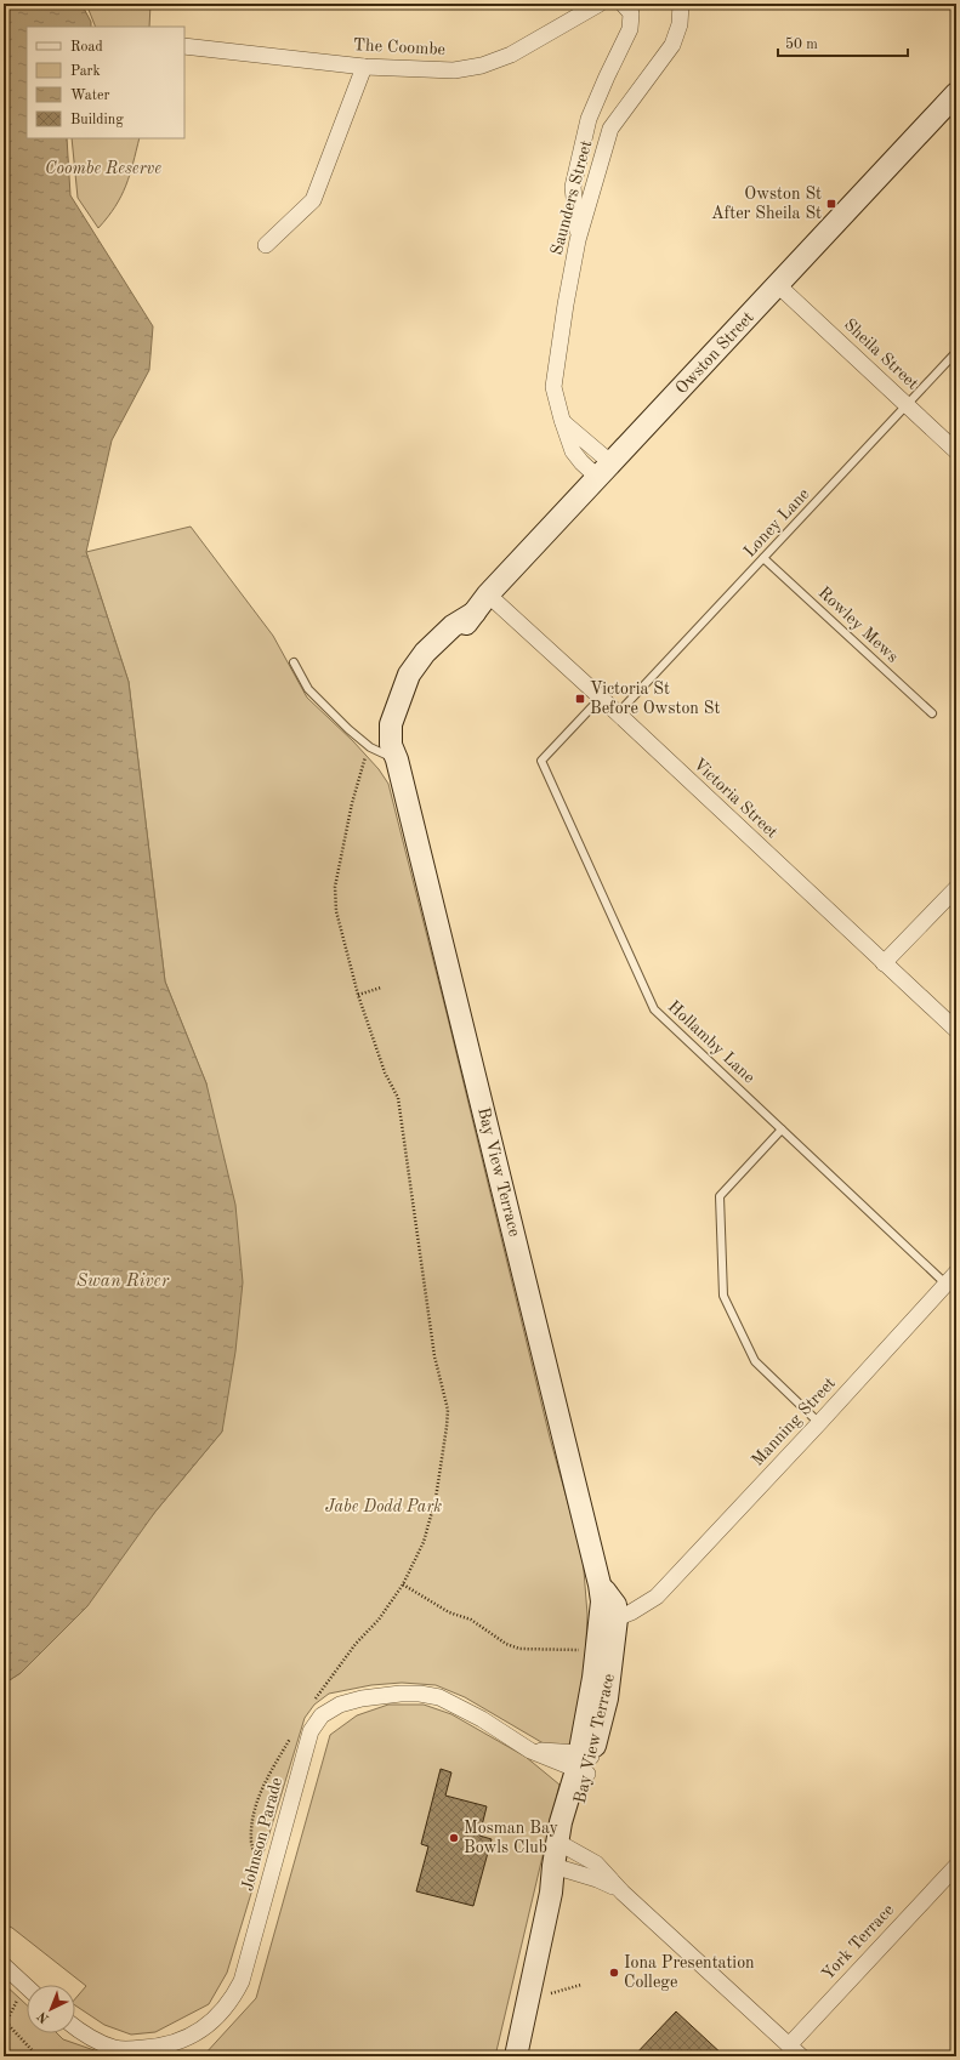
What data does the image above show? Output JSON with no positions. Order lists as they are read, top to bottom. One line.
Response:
{"streets":{"street":["The Coombe","Saunders Street","Owston Street","Sheila Street","Victoria Street","Bay View Terrace","Manning Street","Johnson Parade","York Terrace"],"lane":["Loney Lane","Rowley Mews","Hollamby Lane"]},"crossings":[["Saunders Street","Owston Street"],["Owston Street","Sheila Street"],["Owston Street","Victoria Street"],["Owston Street","Bay View Terrace"],["Sheila Street","Loney Lane"],["Loney Lane","Rowley Mews"],["Loney Lane","Victoria Street"],["Victoria Street","Hollamby Lane"],["Hollamby Lane","Manning Street"],["Bay View Terrace","Manning Street"],["Bay View Terrace","Johnson Parade"]],"water":["Swan River"],"parks":["Coombe Reserve","Jabe Dodd Park"],"places":{"transit":["Owston St After Sheila St","Victoria St Before Owston St"],"other":["Mosman Bay Bowls Club","Iona Presentation College"]},"legend":["Road","Park","Water","Building"],"scale_bar":"50 m","north":"bottom left"}
